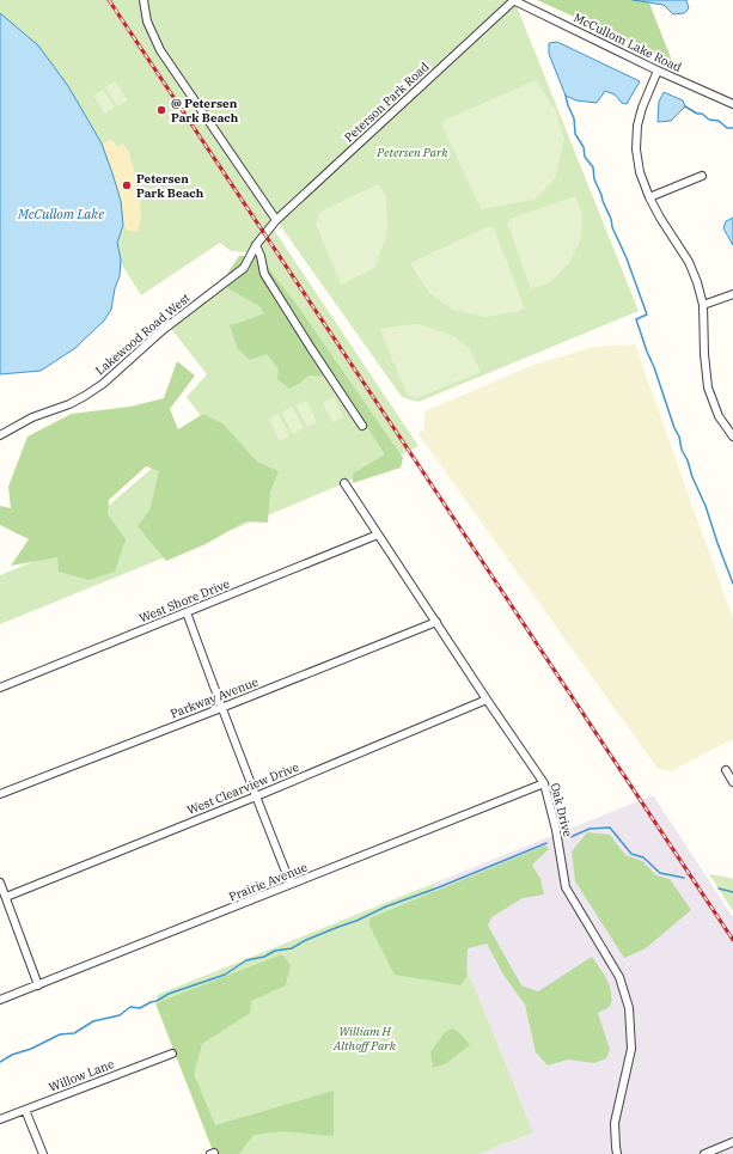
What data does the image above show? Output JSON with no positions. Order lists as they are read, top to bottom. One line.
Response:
{"streets":{"street":["McCullom Lake Road","Peterson Park Road","Lakewood Road West","West Shore Drive","Parkway Avenue","West Clearview Drive","Oak Drive","Prairie Avenue","Willow Lane"]},"crossings":[["McCullom Lake Road","Peterson Park Road"],["Peterson Park Road","Lakewood Road West"],["West Shore Drive","Oak Drive"],["Parkway Avenue","Oak Drive"],["West Clearview Drive","Oak Drive"],["Oak Drive","Prairie Avenue"]],"water":["McCullom Lake"],"parks":["Petersen Park","William H Althoff Park"],"places":["@ Petersen Park Beach","Petersen Park Beach"]}
